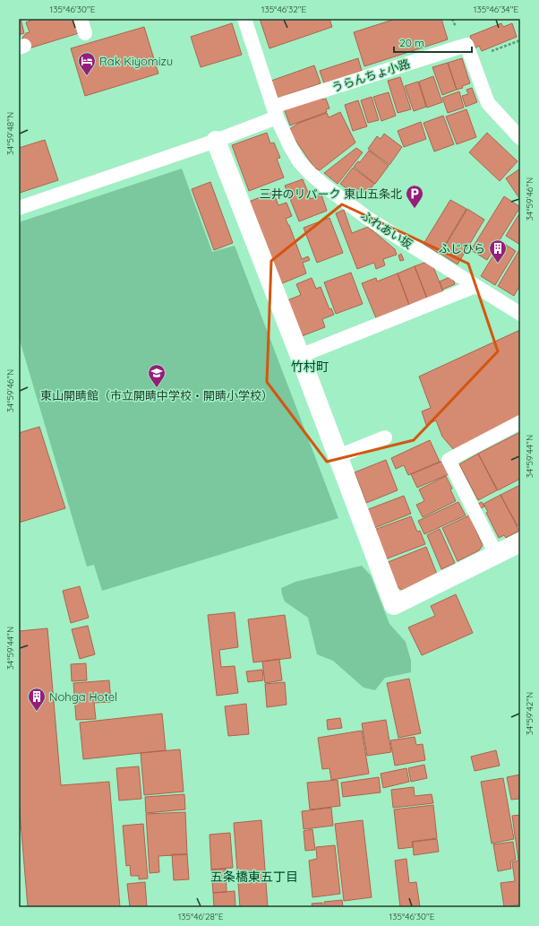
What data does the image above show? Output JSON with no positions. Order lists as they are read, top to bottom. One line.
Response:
{"streets":{"lane":["うらんちょ小路","ふれあい坂"]},"crossings":[["うらんちょ小路","ふれあい坂"]],"districts":["竹村町","五条橋東五丁目"],"places":{"hotel":["Rak Kiyomizu"],"parking":["三井のリパーク 東山五条北"],"building":["ふじひら","Nohga Hotel"],"school or university":["東山開睛館（市立開睛中学校・開睛小学校）"]},"scale_bar":"20 m","coordinates":["135°46'30\"E","135°46'32\"E","135°46'34\"E","34°59'48\"N","34°59'46\"N","34°59'44\"N","34°59'42\"N","135°46'28\"E"]}
